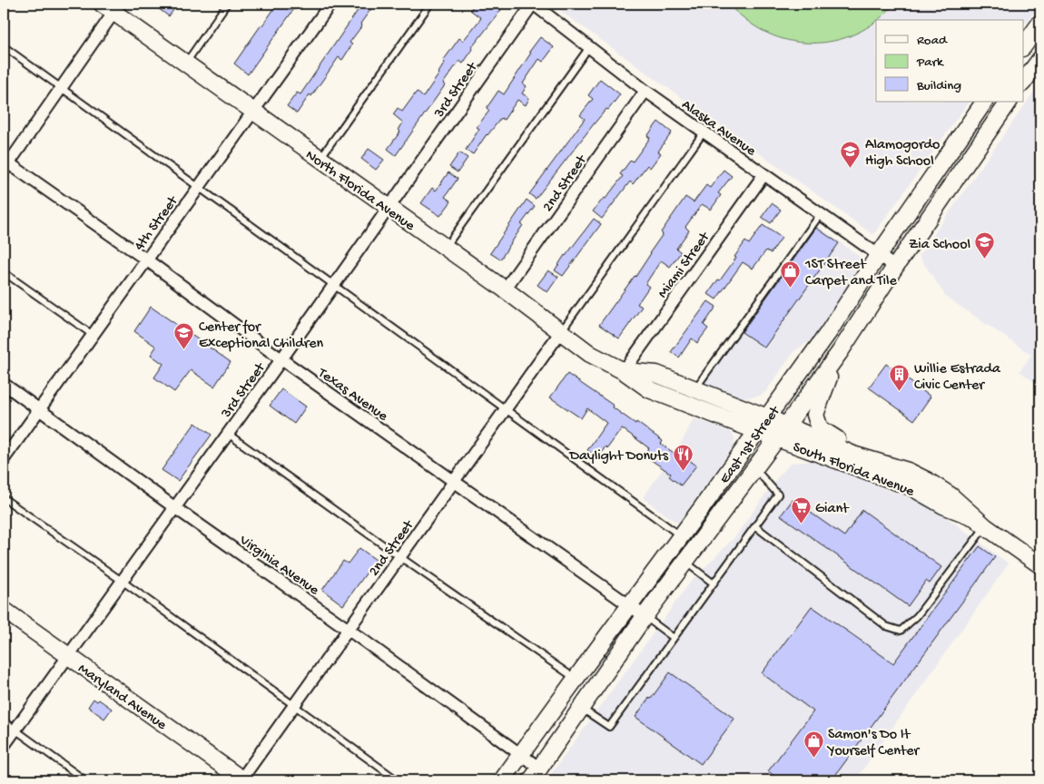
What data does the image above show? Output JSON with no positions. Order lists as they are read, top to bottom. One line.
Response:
{"streets":{"main road":["North Florida Avenue","East 1st Street","South Florida Avenue","Maryland Avenue"],"street":["3rd Street","Alaska Avenue","2nd Street","4th Street","Miami Street","Texas Avenue","Virginia Avenue"]},"crossings":[["3rd Street","Alaska Avenue"],["3rd Street","North Florida Avenue"],["3rd Street","Texas Avenue"],["3rd Street","Virginia Avenue"],["3rd Street","Maryland Avenue"],["Alaska Avenue","2nd Street"],["Alaska Avenue","Miami Street"],["Alaska Avenue","East 1st Street"],["2nd Street","North Florida Avenue"],["2nd Street","Texas Avenue"],["2nd Street","Virginia Avenue"],["2nd Street","Maryland Avenue"],["North Florida Avenue","4th Street"],["North Florida Avenue","Miami Street"],["North Florida Avenue","East 1st Street"],["North Florida Avenue","South Florida Avenue"],["4th Street","Texas Avenue"],["4th Street","Virginia Avenue"],["Texas Avenue","East 1st Street"],["East 1st Street","South Florida Avenue"],["East 1st Street","Virginia Avenue"]],"places":{"school or university":["Alamogordo High School","Zia School","Center for Exceptional Children"],"shop":["1ST Street Carpet and Tile","Samon's Do It Yourself Center"],"building":["Willie Estrada Civic Center"],"restaurant":["Daylight Donuts"],"supermarket":["Giant"]},"legend":["Road","Park","Building"]}
